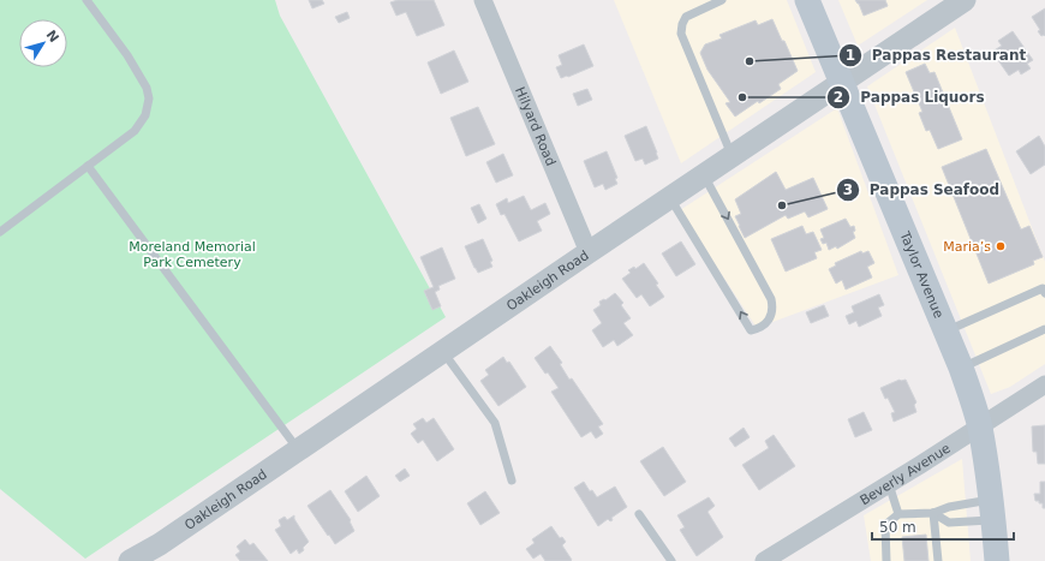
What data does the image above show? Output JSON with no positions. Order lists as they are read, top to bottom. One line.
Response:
{"streets":{"main road":["Taylor Avenue"],"street":["Hilyard Road","Oakleigh Road","Beverly Avenue"]},"crossings":[["Hilyard Road","Oakleigh Road"],["Taylor Avenue","Oakleigh Road"],["Taylor Avenue","Beverly Avenue"]],"parks":["Moreland Memorial Park Cemetery"],"places":["Pappas Restaurant","Pappas Liquors","Pappas Seafood","Maria’s"],"scale_bar":"50 m","north":"top right"}
